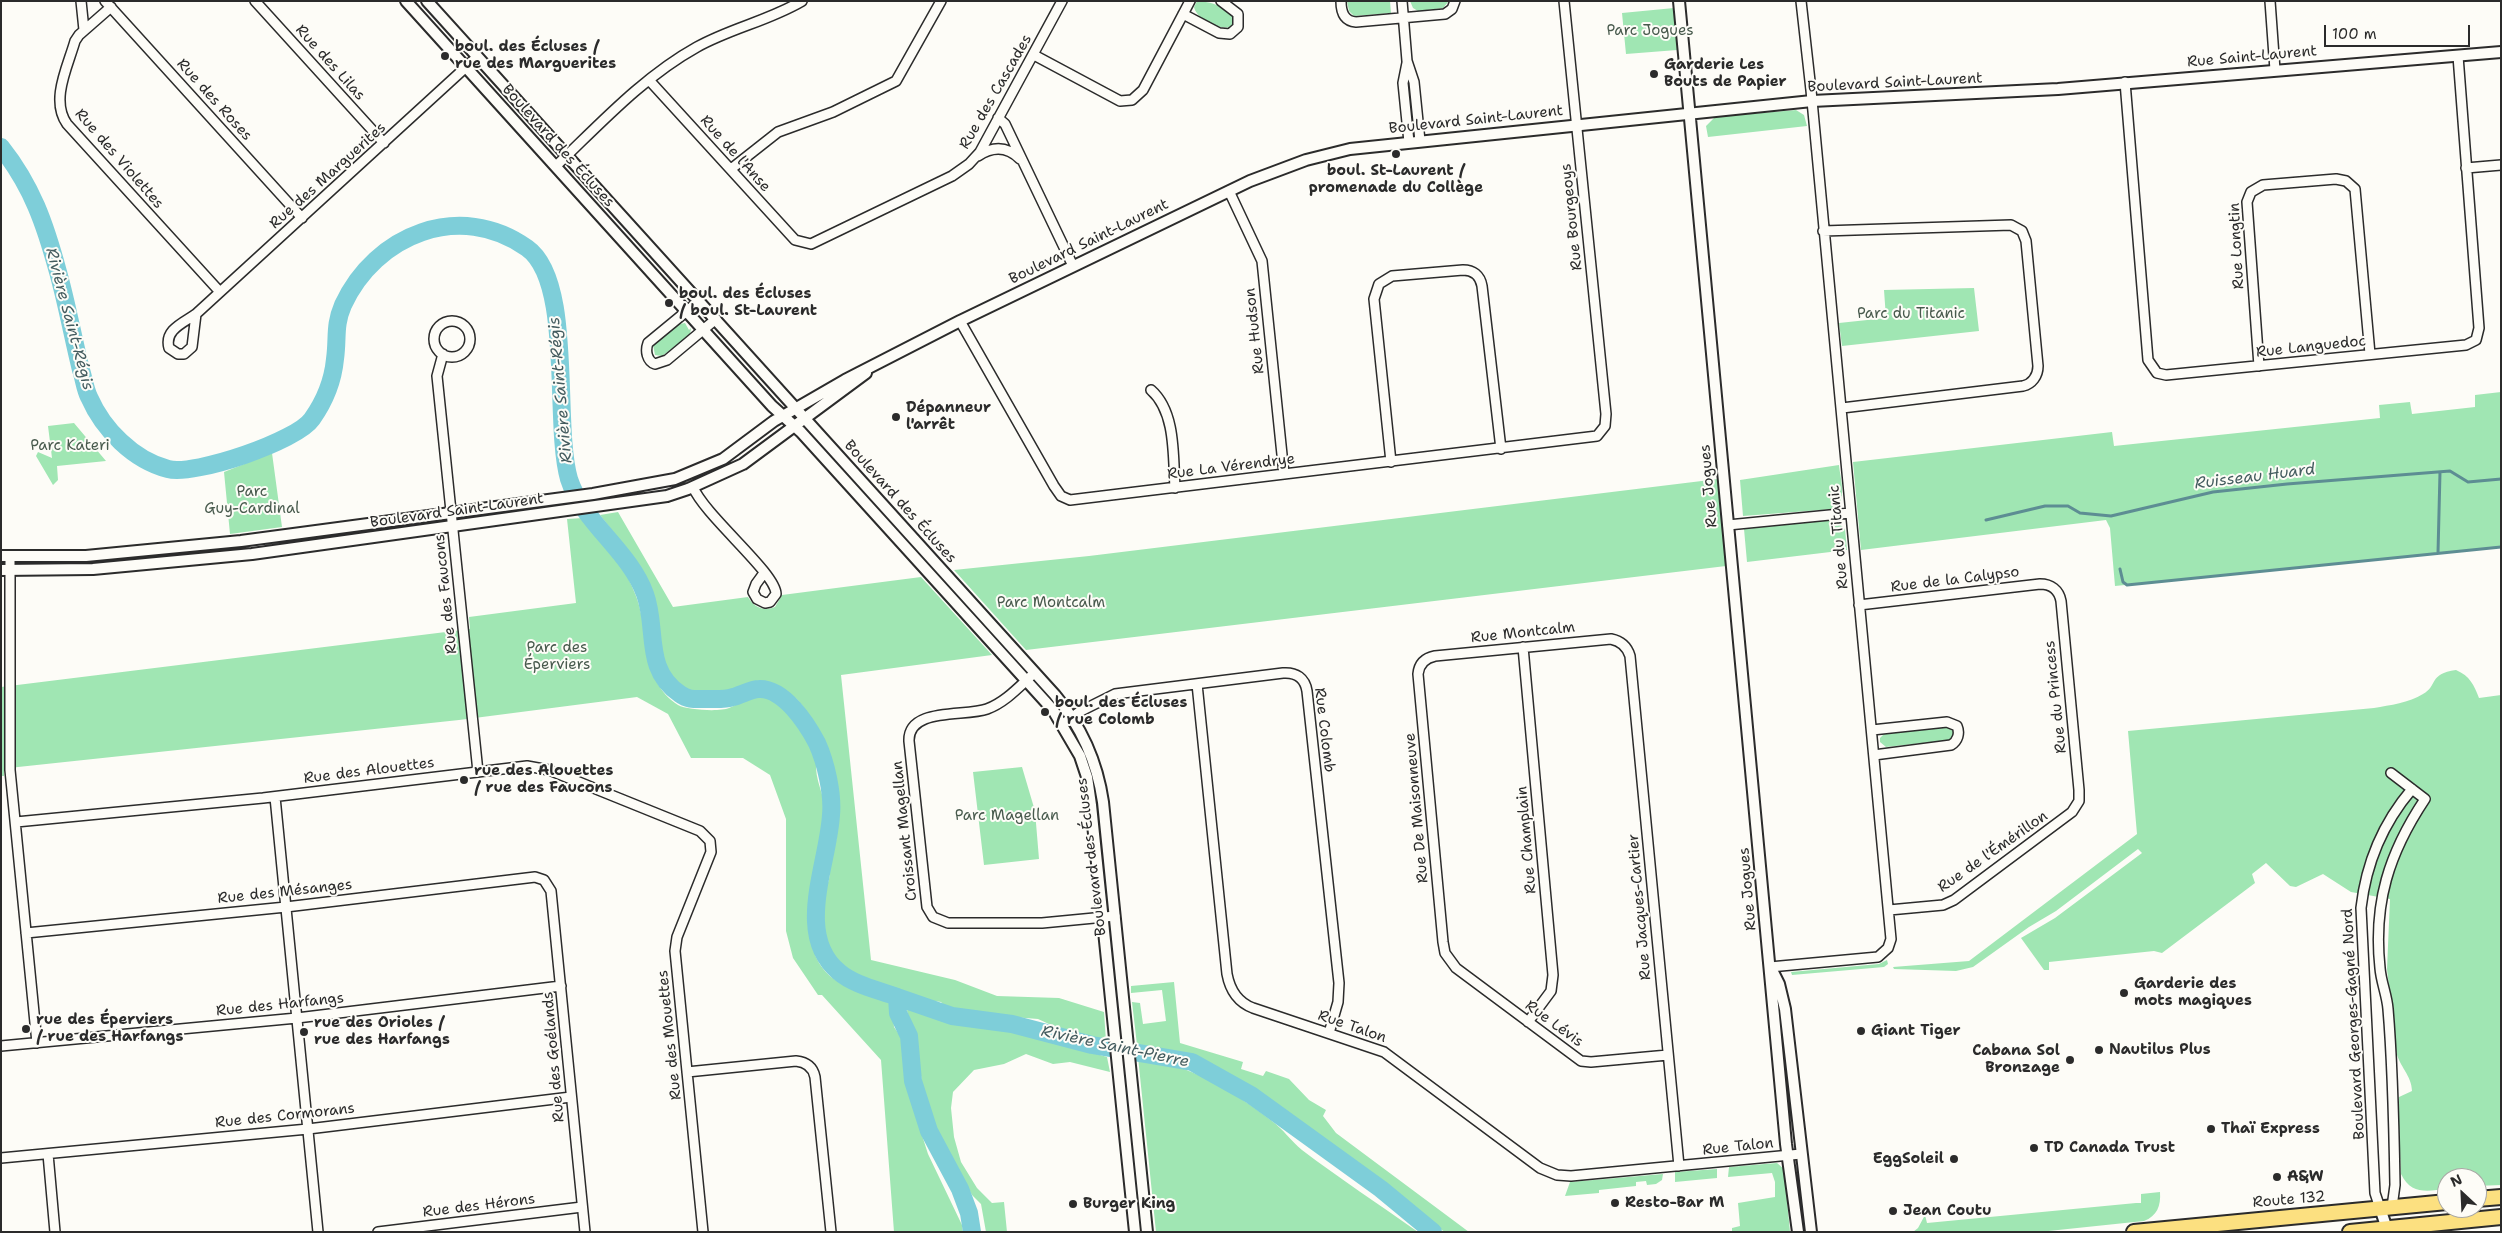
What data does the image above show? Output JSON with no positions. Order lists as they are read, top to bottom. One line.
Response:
{"streets":{"highway":["Route 132"],"street":["Rue Saint-Laurent","Rue des Lilas","Boulevard Saint-Laurent","Rue des Cascades","Rue des Roses","Boulevard des Écluses","Rue de l'Anse","Rue des Violettes","Rue des Marguerites","Rue Bourgeoys","Rue Longtin","Rue Hudson","Rue Languedoc","Rue La Vérendrye","Rue Jogues","Rue du Titanic","Rue de la Calypso","Rue des Faucons","Rue Montcalm","Rue du Princess","Rue Colomb","Rue des Alouettes","Rue De Maisonneuve","Croissant Magellan","Rue Champlain","Rue de l'Émérillon","Rue des Mésanges","Rue Jacques-Cartier","Rue des Harfangs","Rue Lévis","Boulevard Georges-Gagné Nord","Rue Talon","Rue des Mouettes","Rue des Goélands","Rue des Cormorans","Rue des Hérons"]},"crossings":[["Rue Saint-Laurent","Boulevard Saint-Laurent"],["Rue Saint-Laurent","Rue Languedoc"],["Rue des Lilas","Rue des Marguerites"],["Boulevard Saint-Laurent","Boulevard des Écluses"],["Boulevard Saint-Laurent","Rue Bourgeoys"],["Boulevard Saint-Laurent","Rue Hudson"],["Boulevard Saint-Laurent","Rue Languedoc"],["Boulevard Saint-Laurent","Rue La Vérendrye"],["Boulevard Saint-Laurent","Rue Jogues"],["Boulevard Saint-Laurent","Rue du Titanic"],["Boulevard Saint-Laurent","Rue des Faucons"],["Rue des Cascades","Rue de l'Anse"],["Rue des Roses","Rue des Violettes"],["Rue des Roses","Rue des Marguerites"],["Boulevard des Écluses","Rue des Marguerites"],["Boulevard des Écluses","Rue Colomb"],["Boulevard des Écluses","Croissant Magellan"],["Rue des Violettes","Rue des Marguerites"],["Rue Bourgeoys","Rue La Vérendrye"],["Rue Longtin","Rue Languedoc"],["Rue Hudson","Rue La Vérendrye"],["Rue Jogues","Rue du Titanic"],["Rue Jogues","Rue Talon"],["Rue du Titanic","Rue de la Calypso"],["Rue du Titanic","Rue de l'Émérillon"],["Rue de la Calypso","Rue du Princess"],["Rue des Faucons","Rue des Alouettes"],["Rue Montcalm","Rue De Maisonneuve"],["Rue Montcalm","Rue Champlain"],["Rue Montcalm","Rue Jacques-Cartier"],["Rue du Princess","Rue de l'Émérillon"],["Rue Colomb","Rue Talon"],["Rue des Alouettes","Rue des Mouettes"],["Rue De Maisonneuve","Rue Lévis"],["Rue Champlain","Rue Lévis"],["Rue des Mésanges","Rue des Goélands"],["Rue Jacques-Cartier","Rue Lévis"],["Rue Jacques-Cartier","Rue Talon"],["Rue des Harfangs","Rue des Goélands"],["Boulevard Georges-Gagné Nord","Route 132"],["Rue des Goélands","Rue des Cormorans"],["Rue des Goélands","Rue des Hérons"]],"water":["Rivière Saint-Régis","Ruisseau Huard","Rivière Saint-Pierre"],"parks":["Parc Jogues","Parc du Titanic","Parc Kateri","Parc Guy-Cardinal","Parc Montcalm","Parc des Éperviers","Parc Magellan"],"places":["boul. des Écluses / rue des Marguerites","Garderie Les Bouts de Papier","boul. St-Laurent / promenade du Collège","boul. des Écluses / boul. St-Laurent","Dépanneur l'arrêt","boul. des Écluses / rue Colomb","rue des Alouettes / rue des Faucons","Garderie des mots magiques","rue des Éperviers / rue des Harfangs","Giant Tiger","rue des Orioles / rue des Harfangs","Nautilus Plus","Cabana Sol Bronzage","Thaï Express","TD Canada Trust","EggSoleil","A&W","Resto-Bar M","Burger King","Jean Coutu"],"scale_bar":"100 m","north":"top left"}
